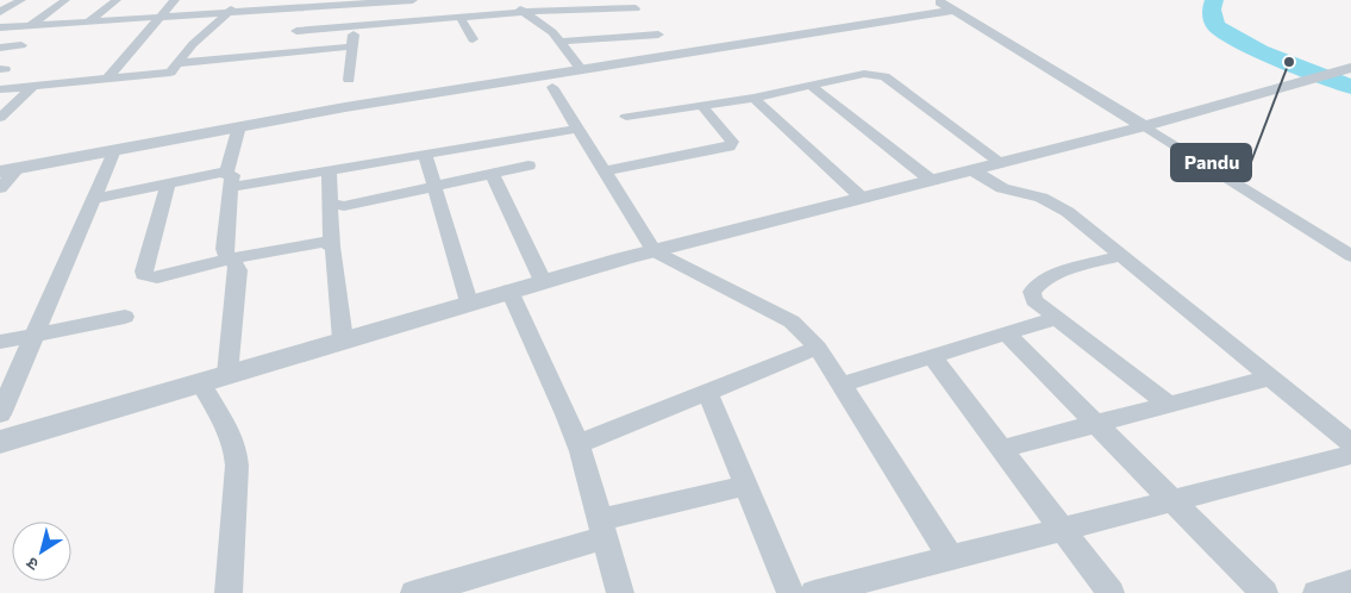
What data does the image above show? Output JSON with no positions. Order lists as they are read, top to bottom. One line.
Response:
{"places":["Pandu"],"north":"bottom left"}
